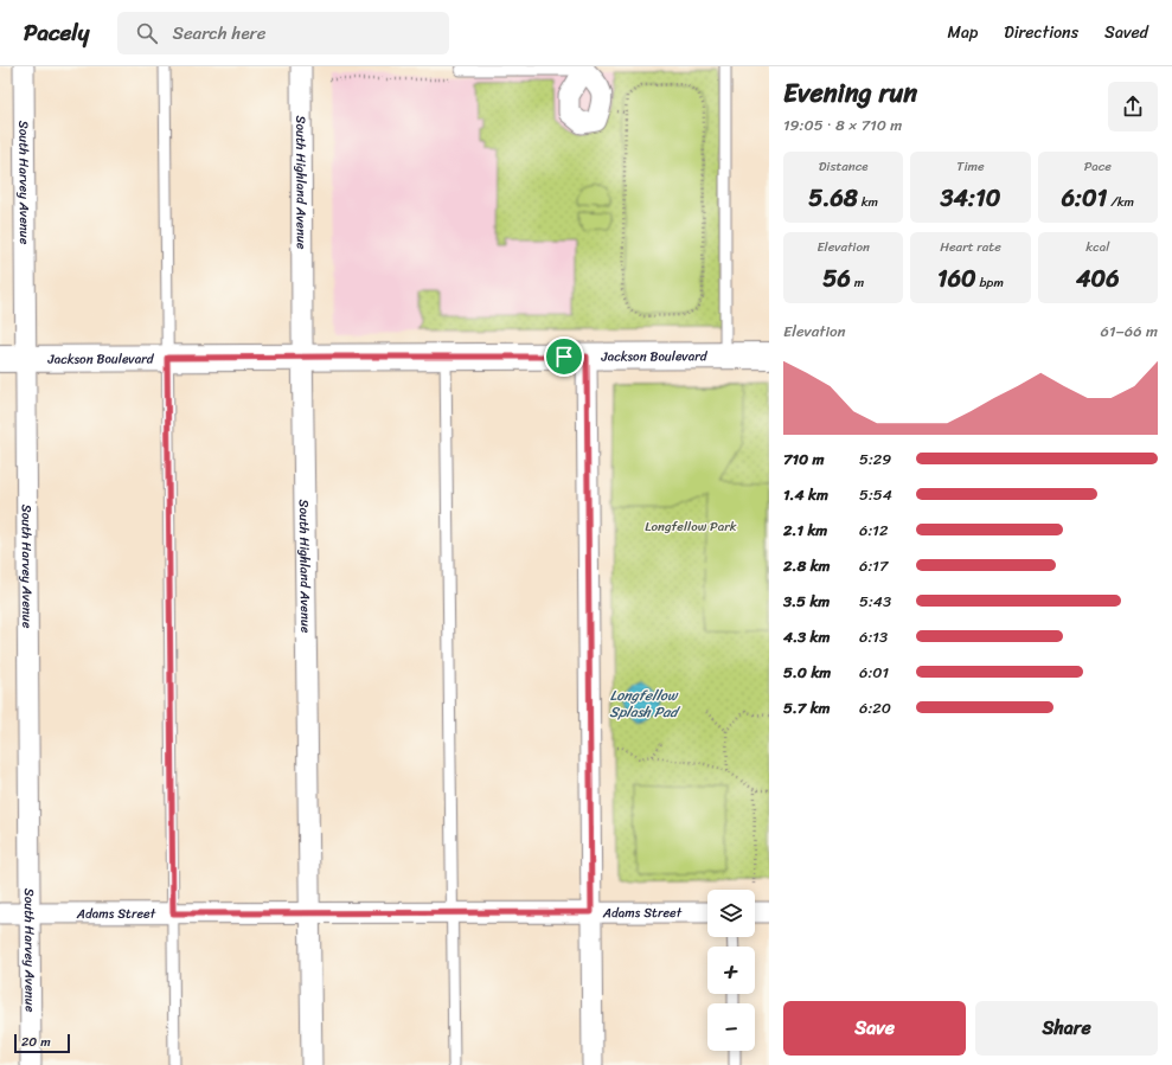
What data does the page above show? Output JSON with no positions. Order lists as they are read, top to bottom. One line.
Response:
{"streets":{"street":["South Harvey Avenue","South Highland Avenue","Jackson Boulevard","Adams Street"]},"crossings":[["South Harvey Avenue","Jackson Boulevard"],["South Harvey Avenue","Adams Street"],["South Highland Avenue","Jackson Boulevard"],["South Highland Avenue","Adams Street"]],"water":["Longfellow Splash Pad"],"parks":["Longfellow Park"],"scale_bar":"20 m","page":{"header":"Pacely","search":"Search here","nav":["Map","Directions","Saved"],"heading":["Evening run","19:05 · 8 × 710 m"],"stats":[["Distance","5.68 km"],["Time","34:10"],["Pace","6:01 /km"],["Elevation","56 m"],["Heart rate","160 bpm"],["kcal","406"]],"chart":["Elevation","61–66 m"],"list":[{"name":"710 m","note":"5:29"},{"name":"1.4 km","note":"5:54"},{"name":"2.1 km","note":"6:12"},{"name":"2.8 km","note":"6:17"},{"name":"3.5 km","note":"5:43"},{"name":"4.3 km","note":"6:13"},{"name":"5.0 km","note":"6:01"},{"name":"5.7 km","note":"6:20"}],"map_buttons":["+","−"],"buttons":["Save","Share"],"scale":"20 m"}}
